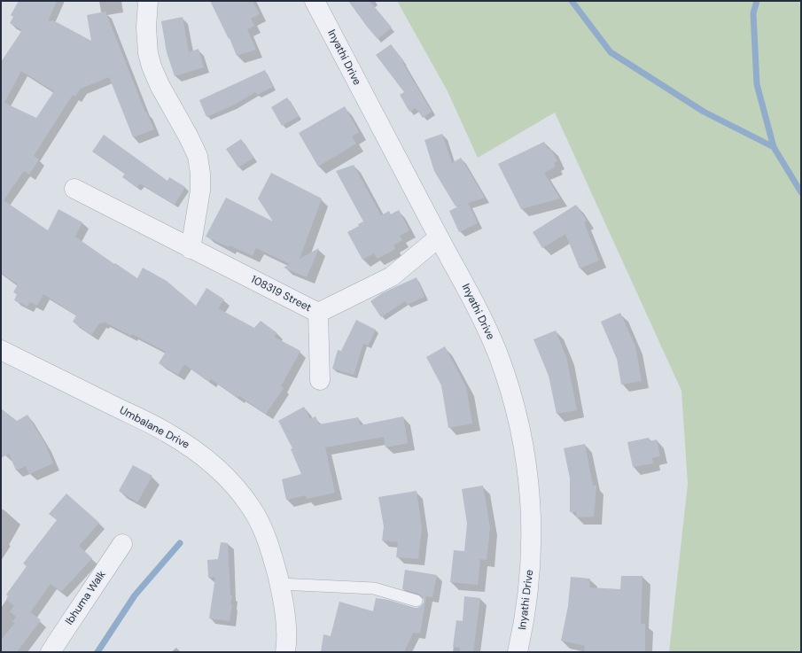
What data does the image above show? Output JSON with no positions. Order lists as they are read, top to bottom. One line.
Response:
{"streets":{"street":["Inyathi Drive","108319 Street","Umbalane Drive","Ibhuma Walk"]},"crossings":[["Inyathi Drive","108319 Street"]]}
